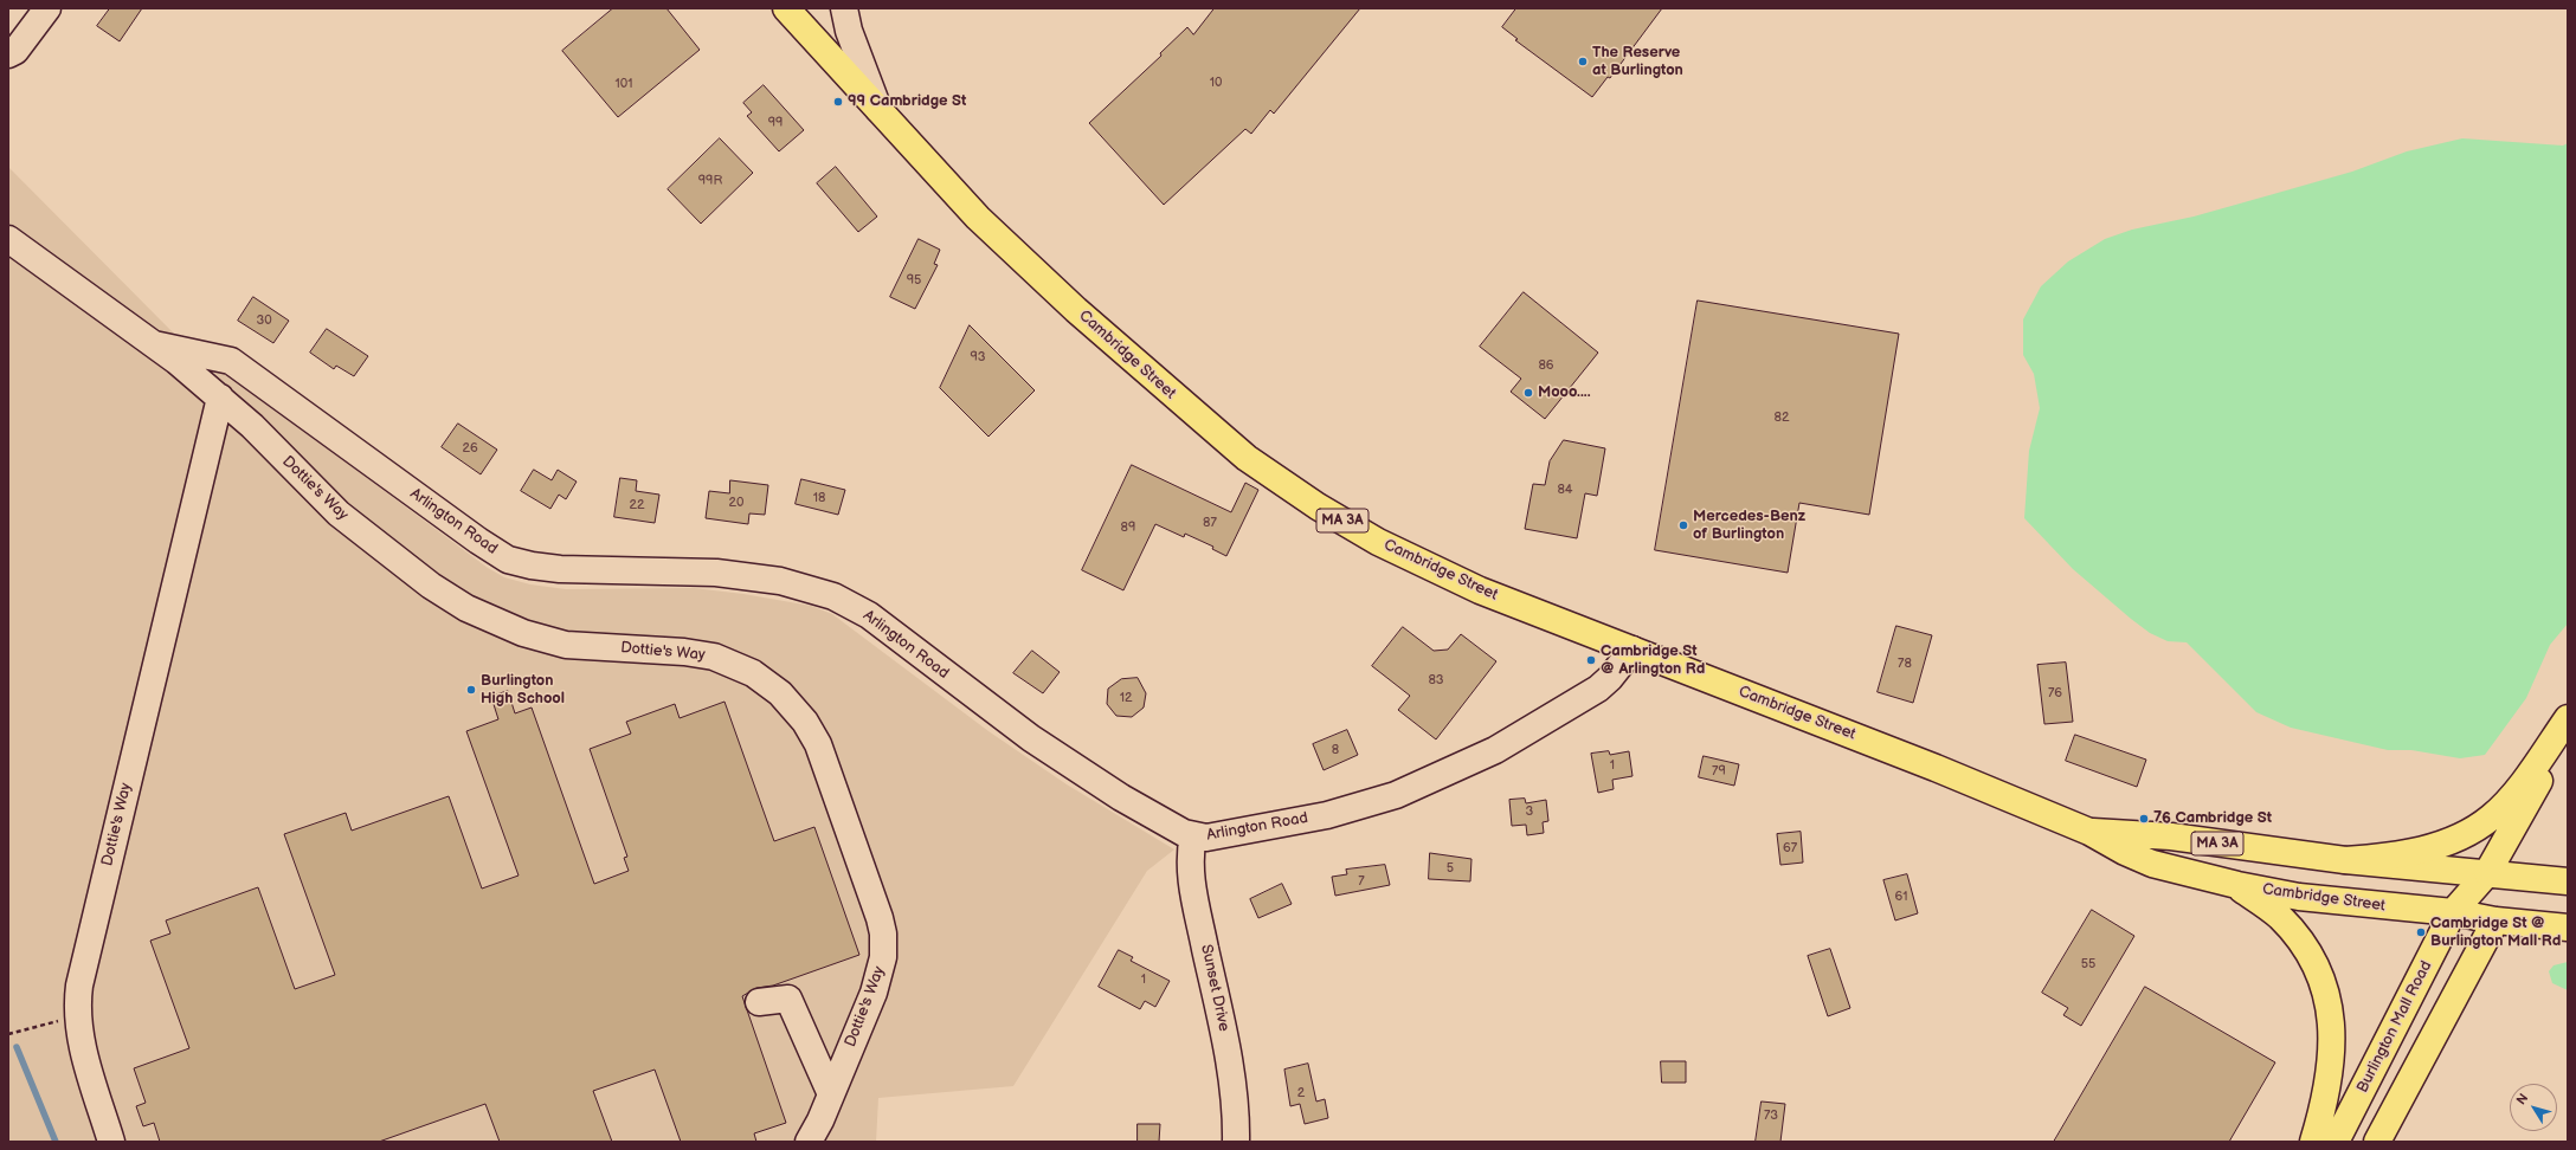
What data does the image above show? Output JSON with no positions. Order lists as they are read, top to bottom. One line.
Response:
{"streets":{"main road":["Cambridge Street","MA 3A","Burlington Mall Road"],"street":["Dottie's Way","Arlington Road","Sunset Drive"]},"crossings":[["Cambridge Street","Arlington Road"],["Cambridge Street","Burlington Mall Road"],["Dottie's Way","Arlington Road"],["Arlington Road","Sunset Drive"]],"places":["The Reserve at Burlington","99 Cambridge St","Mooo....","Mercedes-Benz of Burlington","Cambridge St @ Arlington Rd","Burlington High School","76 Cambridge St","Cambridge St @ Burlington Mall Rd"],"house_numbers":["10","101","99","99R","95","30","93","86","82","26","84","18","20","22","87","89","78","83","76","12","8","1","79","3","67","5","7","61","55","1","2","73"],"north":"top left"}
